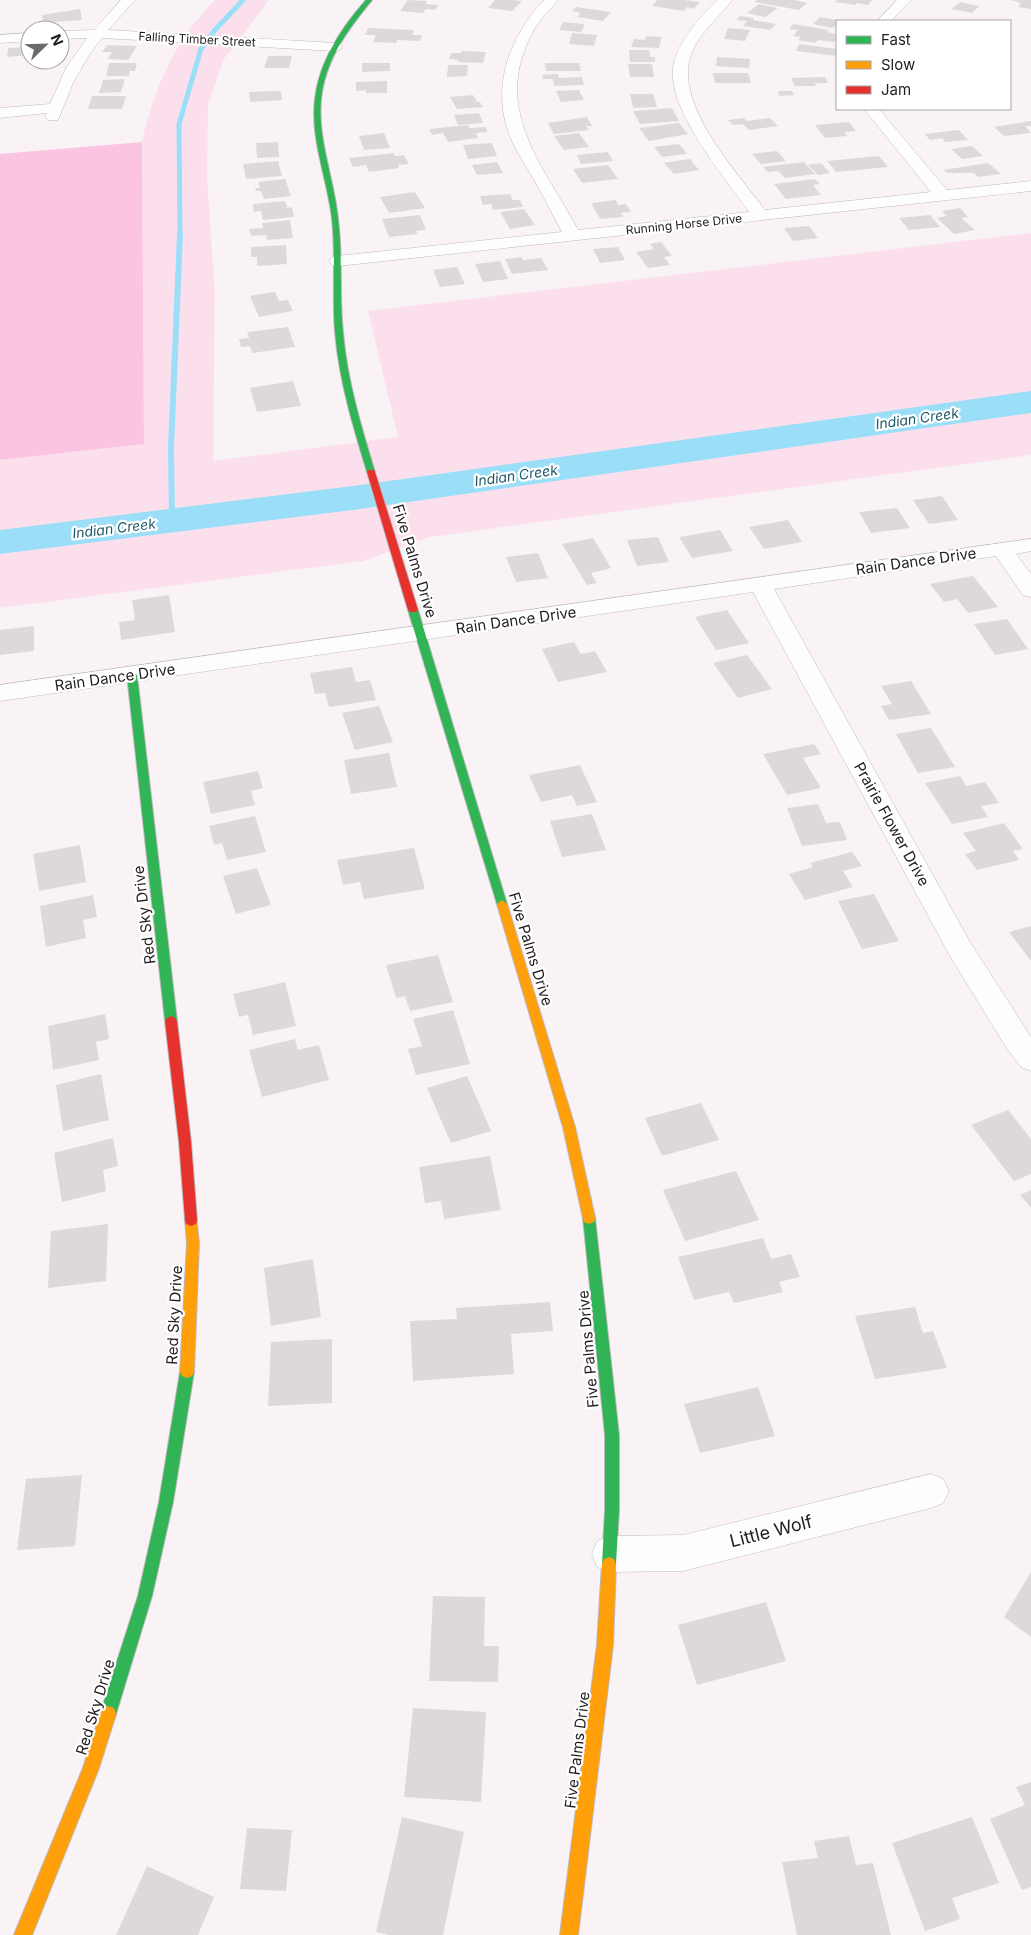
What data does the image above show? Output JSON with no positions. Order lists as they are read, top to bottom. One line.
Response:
{"streets":{"street":["Falling Timber Street","Running Horse Drive","Five Palms Drive","Rain Dance Drive","Prairie Flower Drive","Red Sky Drive","Little Wolf"]},"crossings":[["Falling Timber Street","Five Palms Drive"],["Running Horse Drive","Five Palms Drive"],["Five Palms Drive","Rain Dance Drive"],["Five Palms Drive","Little Wolf"],["Rain Dance Drive","Prairie Flower Drive"],["Rain Dance Drive","Red Sky Drive"]],"water":["Indian Creek"],"legend":["Fast","Slow","Jam"],"north":"top right"}
